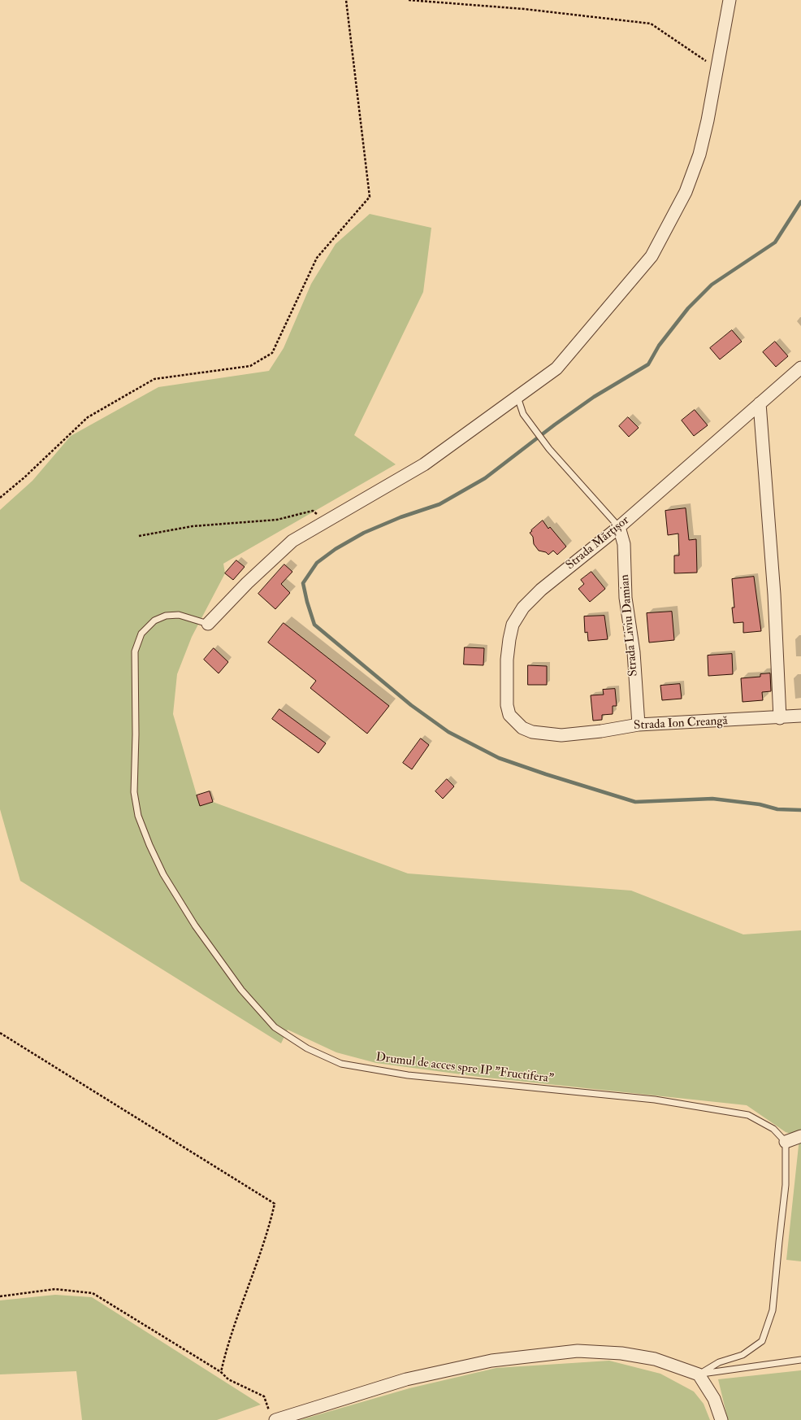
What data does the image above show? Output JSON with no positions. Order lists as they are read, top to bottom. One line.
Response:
{"streets":{"street":["Strada Mărțișor","Strada Liviu Damian","Strada Ion Creangă"],"lane":["Drumul de acces spre IP \"Fructifera\""]},"crossings":[["Strada Mărțișor","Strada Liviu Damian"],["Strada Mărțișor","Strada Ion Creangă"],["Strada Liviu Damian","Strada Ion Creangă"]]}
